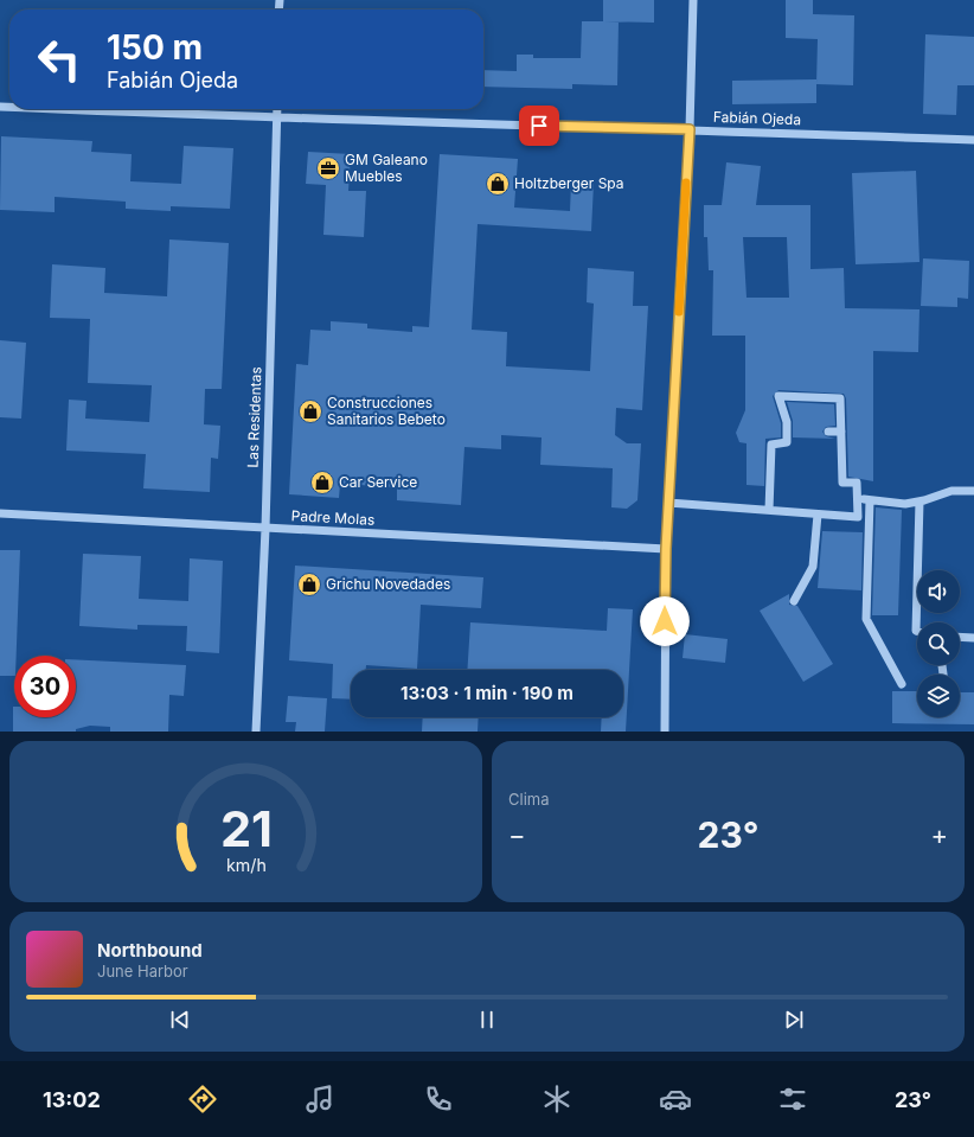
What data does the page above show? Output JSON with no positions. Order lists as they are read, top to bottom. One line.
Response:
{"streets":{"street":["Fabián Ojeda","Las Residentas","Padre Molas"]},"crossings":[["Fabián Ojeda","Las Residentas"],["Las Residentas","Padre Molas"]],"places":{"office":["GM Galeano Muebles"],"shop":["Holtzberger Spa","Construcciones Sanitarios Bebeto","Car Service","Grichu Novedades"]},"page":{"turn":["150 m","Fabián Ojeda"],"limit":"30","trip":"13:03 · 1 min · 190 m","tile":"Clima","heat":["−","23°","+"],"song":["Northbound","June Harbor"],"tabs":["13:02","23°"],"gauge":["21","km/h"]}}
